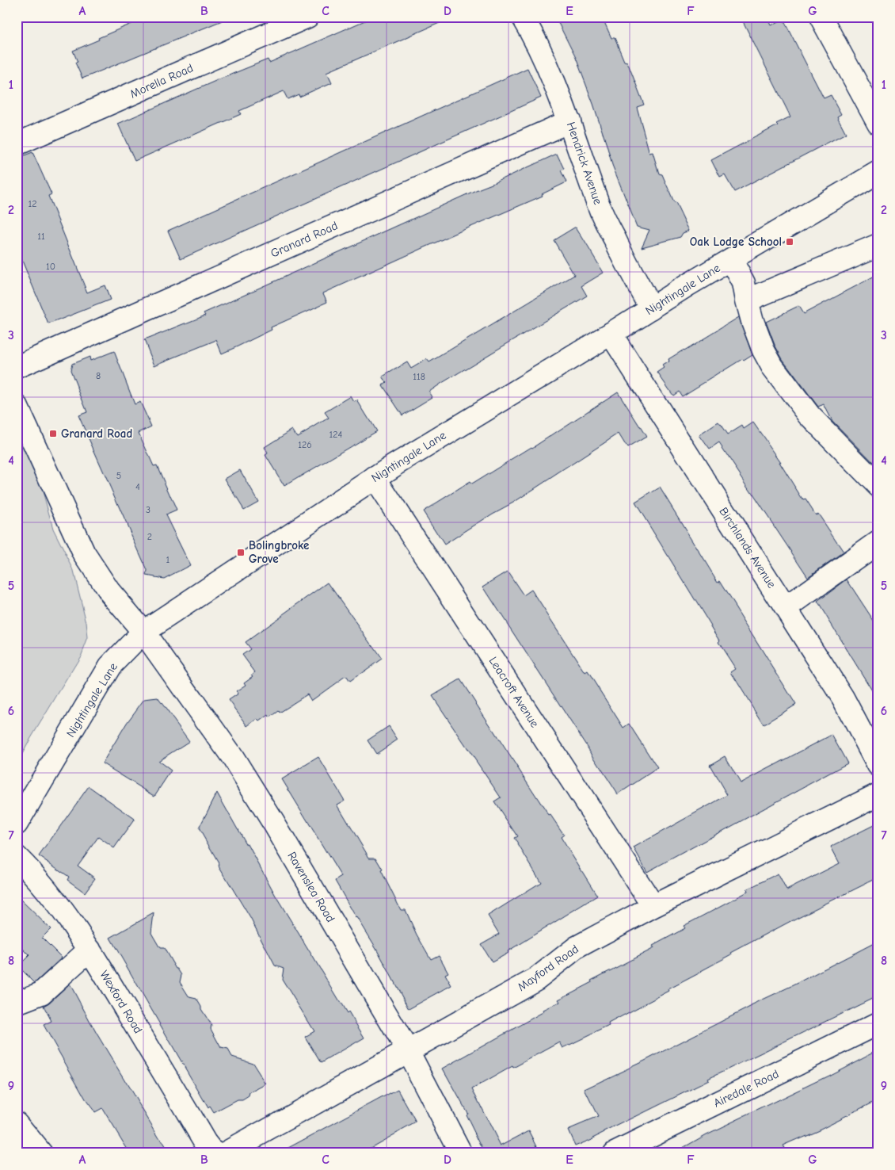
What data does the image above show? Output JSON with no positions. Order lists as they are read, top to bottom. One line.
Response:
{"streets":{"street":["Morella Road","Hendrick Avenue","Granard Road","Nightingale Lane","Birchlands Avenue","Leacroft Avenue","Ravenslea Road","Mayford Road","Wexford Road","Airedale Road"]},"crossings":[["Hendrick Avenue","Granard Road"],["Hendrick Avenue","Nightingale Lane"],["Nightingale Lane","Birchlands Avenue"],["Nightingale Lane","Leacroft Avenue"],["Nightingale Lane","Ravenslea Road"],["Leacroft Avenue","Mayford Road"],["Ravenslea Road","Mayford Road"]],"places":{"transit":["Oak Lodge School","Granard Road","Bolingbroke Grove"]},"house_numbers":["12","11","10","8","118","124","126","5","4","3","2","1"],"grid":{"columns":["A","B","C","D","E","F","G"],"rows":["1","2","3","4","5","6","7","8","9"]}}
